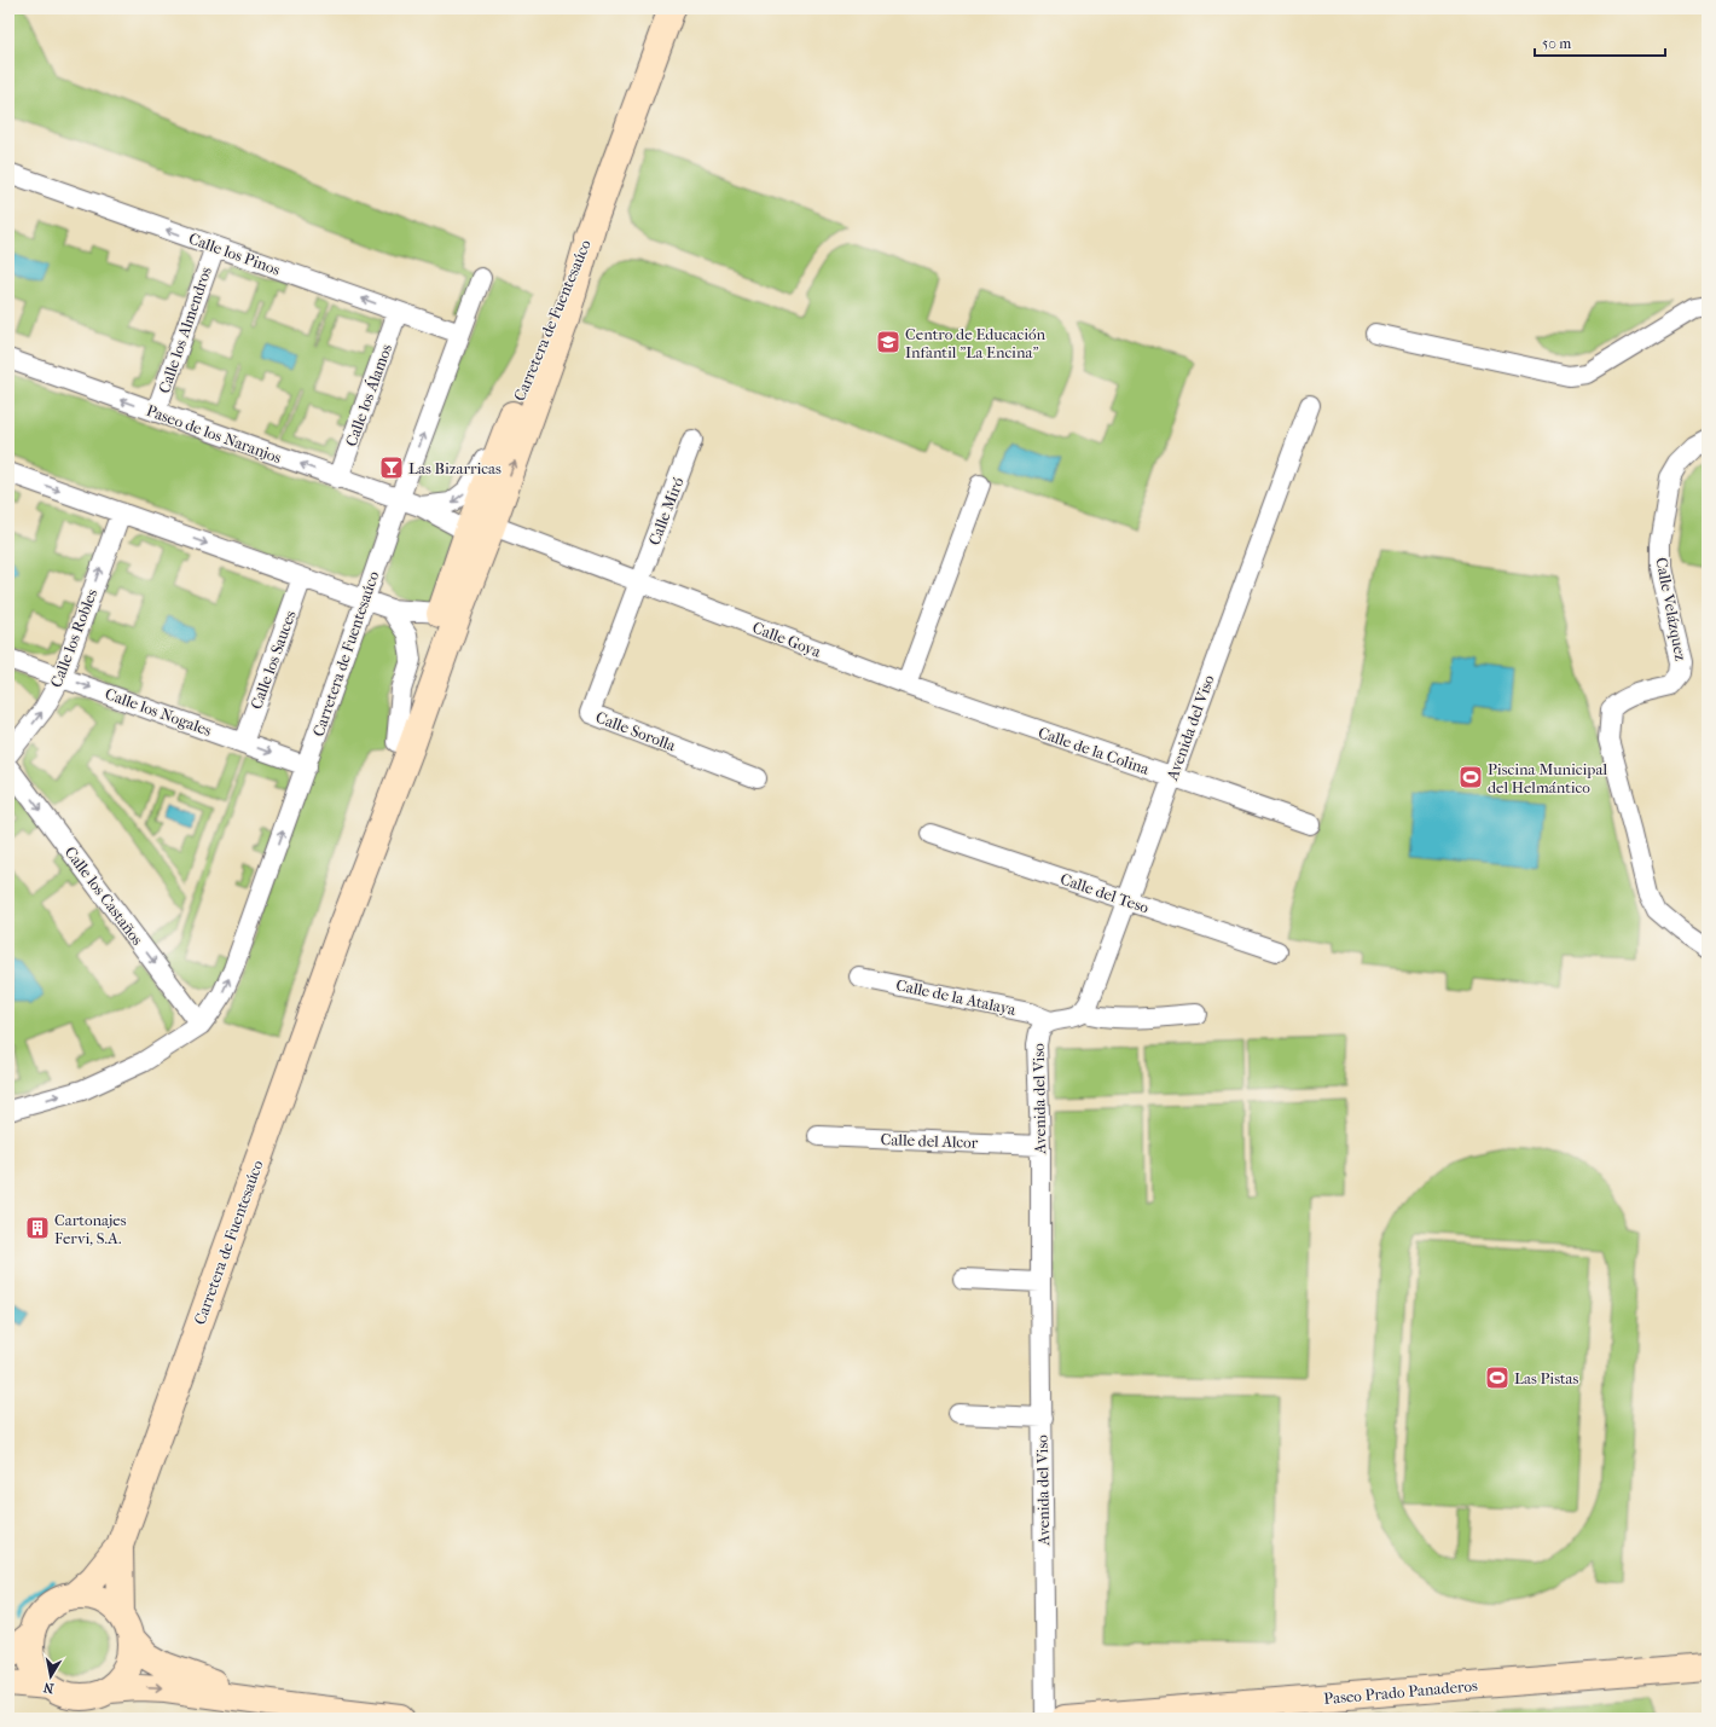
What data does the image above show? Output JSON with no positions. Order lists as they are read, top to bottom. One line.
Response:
{"streets":{"main road":["Carretera de Fuentesaúco","Paseo Prado Panaderos"],"street":["Calle los Pinos","Calle los Almendros","Calle los Álamos","Paseo de los Naranjos","Calle Miró","Calle Velázquez","Calle los Robles","Calle Goya","Calle los Sauces","Calle los Nogales","Avenida del Viso","Calle Sorolla","Calle de la Colina","Calle del Teso","Calle los Castaños","Calle de la Atalaya","Calle del Alcor"]},"crossings":[["Calle los Pinos","Carretera de Fuentesaúco"],["Calle los Pinos","Calle los Almendros"],["Calle los Pinos","Calle los Álamos"],["Carretera de Fuentesaúco","Paseo de los Naranjos"],["Carretera de Fuentesaúco","Calle Goya"],["Carretera de Fuentesaúco","Calle los Nogales"],["Carretera de Fuentesaúco","Calle los Castaños"],["Calle los Almendros","Paseo de los Naranjos"],["Calle los Álamos","Paseo de los Naranjos"],["Paseo de los Naranjos","Calle Goya"],["Calle Miró","Calle Goya"],["Calle Miró","Calle Sorolla"],["Calle los Robles","Calle los Nogales"],["Calle Goya","Calle Sorolla"],["Calle Goya","Calle de la Colina"],["Calle los Sauces","Calle los Nogales"],["Avenida del Viso","Calle de la Colina"],["Avenida del Viso","Calle del Teso"],["Avenida del Viso","Calle de la Atalaya"],["Avenida del Viso","Calle del Alcor"]],"one_way":["Calle los Pinos","Calle los Robles","Calle los Nogales","Calle los Castaños"],"places":{"school or university":["Centro de Educación Infantil \"La Encina\""],"bar":["Las Bizarricas"],"sports":["Piscina Municipal del Helmántico","Las Pistas"],"building":["Cartonajes Fervi, S.A."]},"scale_bar":"50 m","north":"bottom"}
